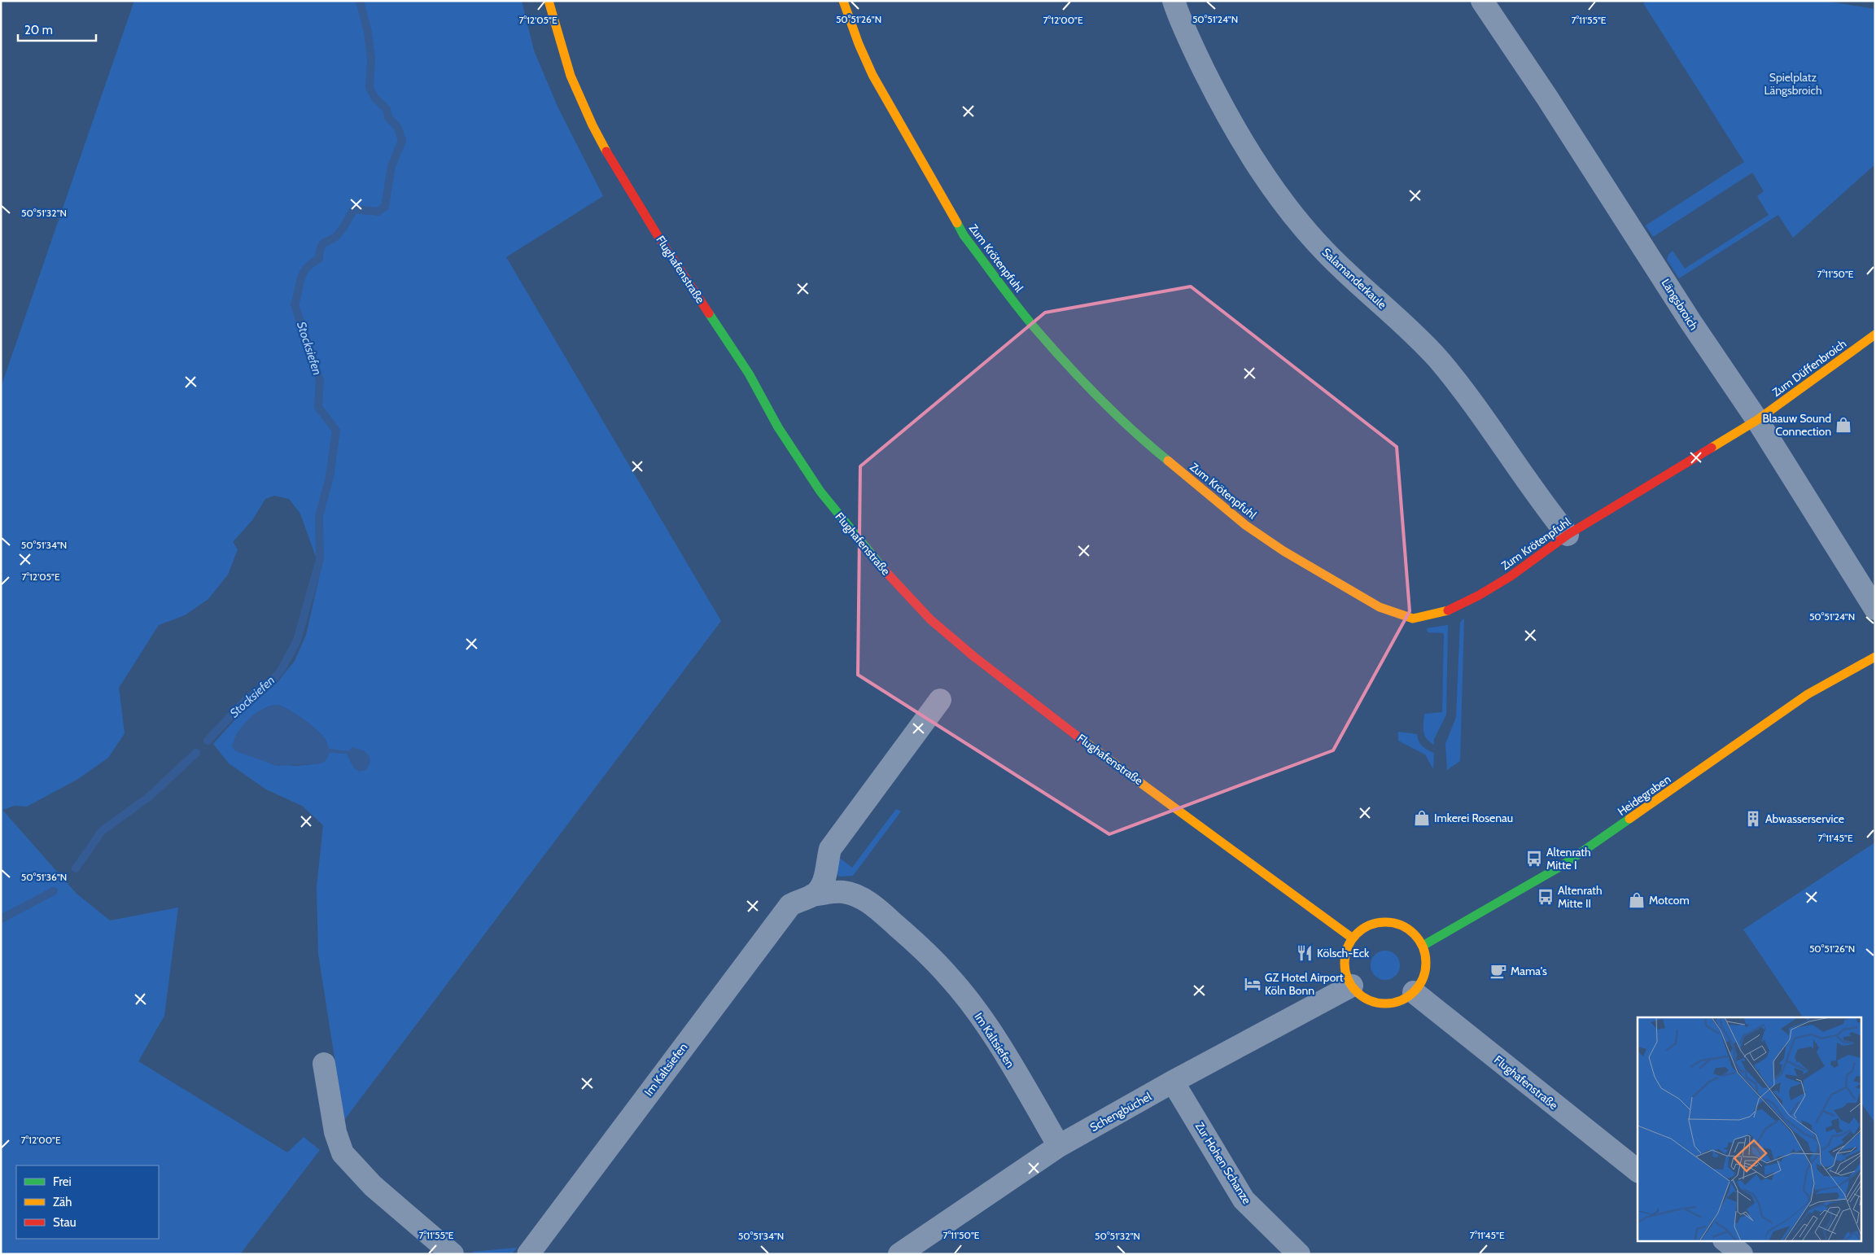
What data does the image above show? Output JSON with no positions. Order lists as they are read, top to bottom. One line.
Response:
{"streets":{"main road":["Zum Krötenpfuhl","Flughafenstraße","Zum Düffenbroich","Heidegraben"],"street":["Salamanderkaule","Längsbroich","Im Kaltsiefen","Schengbüchel","Zur Hohen Schanze"]},"crossings":[["Zum Krötenpfuhl","Salamanderkaule"],["Zum Krötenpfuhl","Längsbroich"],["Zum Krötenpfuhl","Zum Düffenbroich"],["Flughafenstraße","Heidegraben"],["Flughafenstraße","Schengbüchel"],["Längsbroich","Zum Düffenbroich"],["Heidegraben","Schengbüchel"],["Im Kaltsiefen","Schengbüchel"],["Schengbüchel","Zur Hohen Schanze"]],"water":["Stocksiefen"],"parks":["Spielplatz Längsbroich"],"places":{"shop":["Blaauw Sound Connection","Imkerei Rosenau","Motcom"],"building":["Abwasserservice"],"bus stop":["Altenrath Mitte I","Altenrath Mitte II"],"restaurant":["Kölsch-Eck"],"cafe":["Mama's"],"hotel":["GZ Hotel Airport Köln Bonn"]},"legend":["Frei","Zäh","Stau"],"scale_bar":"20 m","coordinates":["50°51'26\"N","50°51'24\"N","7°12'00\"E","7°12'05\"E","7°11'55\"E","50°51'32\"N","7°11'50\"E","50°51'34\"N","7°11'45\"E","50°51'36\"N"]}
